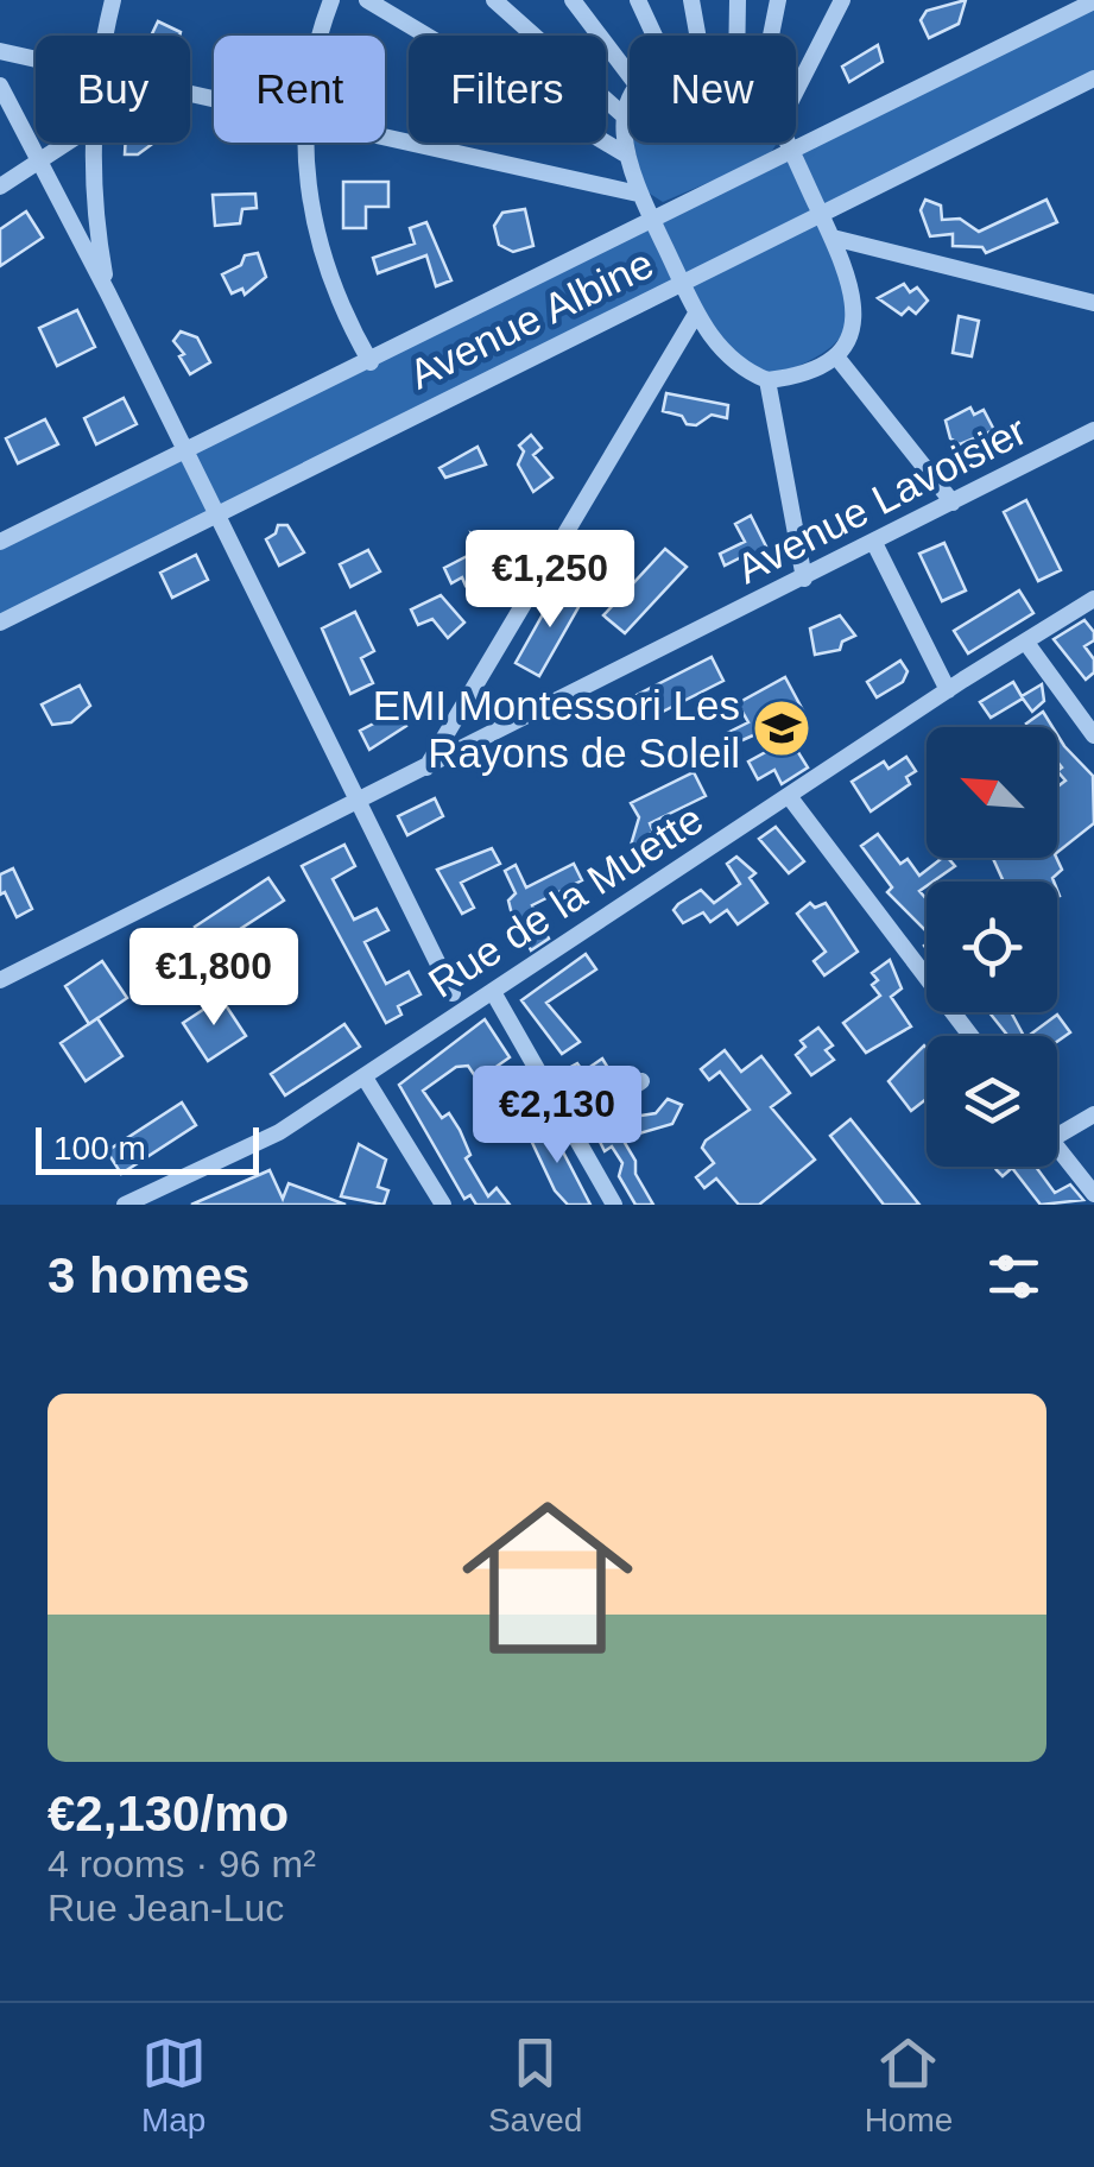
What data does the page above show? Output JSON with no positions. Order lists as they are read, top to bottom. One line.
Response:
{"streets":{"street":["Avenue Albine","Avenue Lavoisier","Rue de la Muette"]},"places":{"school or university":["EMI Montessori Les Rayons de Soleil"]},"scale_bar":"100 m","north":"top left","page":{"chip":["Buy","Rent","Filters","New"],"price":["€1,250","€1,800","€2,130"],"scale":"100 m","heading":"3 homes","list":[{"name":"€2,130/mo","note":"4 rooms · 96 m² · Rue Jean-Luc"}],"tabs":["Map","Saved","Home"]}}
